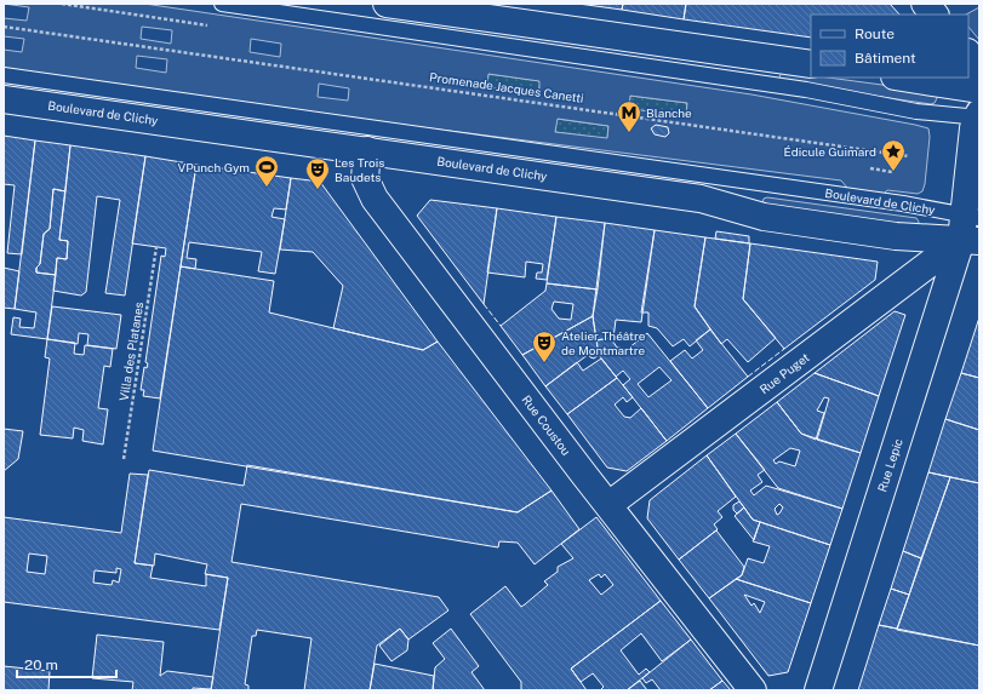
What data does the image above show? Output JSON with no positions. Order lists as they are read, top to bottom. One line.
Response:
{"streets":{"street":["Boulevard de Clichy","Rue Puget","Rue Coustou","Rue Lepic"],"path":["Promenade Jacques Canetti","Villa des Platanes"]},"crossings":[["Boulevard de Clichy","Rue Puget"],["Boulevard de Clichy","Rue Coustou"],["Boulevard de Clichy","Rue Lepic"],["Rue Puget","Rue Coustou"],["Rue Puget","Rue Lepic"]],"places":{"metro station":["Blanche"],"place":["Édicule Guimard"],"sports":["VPunch Gym"],"theatre":["Les Trois Baudets","Atelier Théâtre de Montmartre"]},"legend":["Route","Bâtiment"],"scale_bar":"20 m"}
